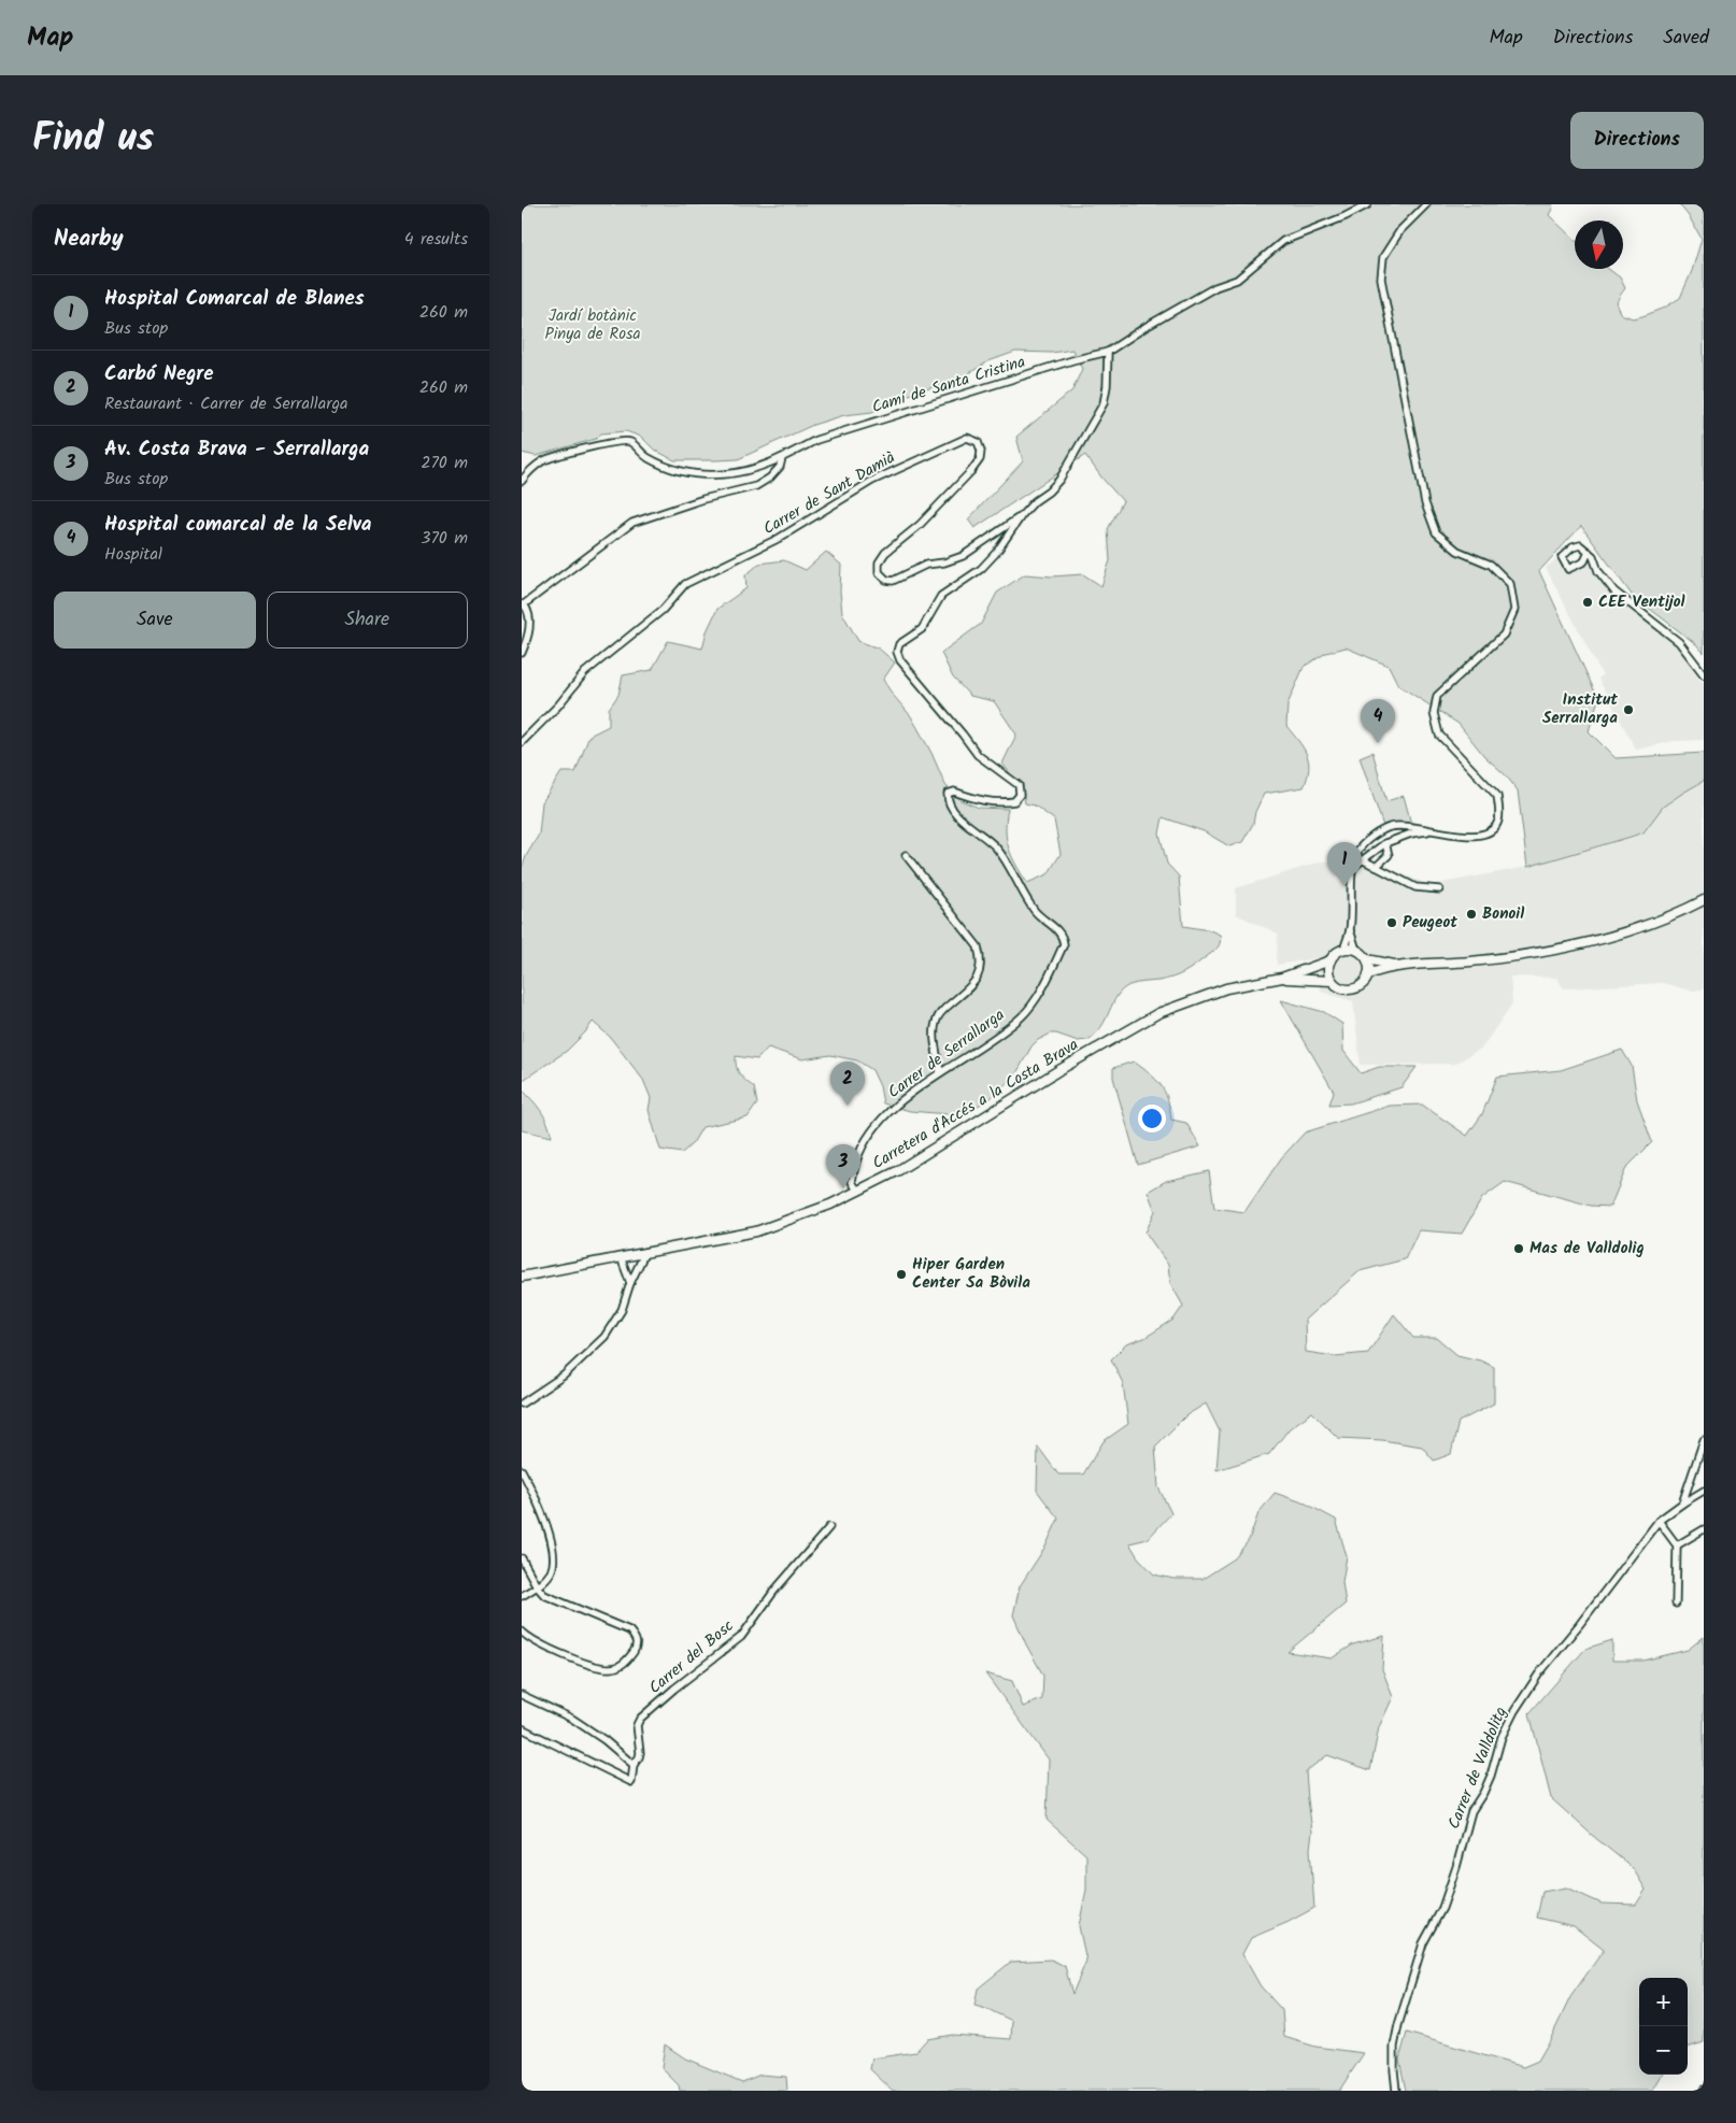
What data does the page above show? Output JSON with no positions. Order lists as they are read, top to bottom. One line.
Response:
{"streets":{"main road":["Carretera d'Accés a la Costa Brava"],"street":["Camí de Santa Cristina","Carrer de Sant Damià","Carrer de Serrallarga","Carrer del Bosc","Carrer de Valldolitg"]},"crossings":[["Camí de Santa Cristina","Carrer de Serrallarga"],["Carrer de Sant Damià","Carrer de Serrallarga"],["Carrer de Serrallarga","Carretera d'Accés a la Costa Brava"]],"parks":["Jardí botànic Pinya de Rosa"],"places":["CEE Ventijol","Institut Serrallarga","Bonoil","Peugeot","Mas de Valldolig","Hiper Garden Center Sa Bòvila"],"north":"bottom","page":{"header":"Map","nav":["Map","Directions","Saved"],"title":"Find us","buttons":["Directions",["Save","Share"]],"heading":["Nearby","4 results"],"list":[{"mark":"1","name":"Hospital Comarcal de Blanes","note":"Bus stop","value":"260 m"},{"mark":"2","name":"Carbó Negre","note":"Restaurant · Carrer de Serrallarga","value":"260 m"},{"mark":"3","name":"Av. Costa Brava - Serrallarga","note":"Bus stop","value":"270 m"},{"mark":"4","name":"Hospital comarcal de la Selva","note":"Hospital","value":"370 m"}],"pins":["4","1","2","3"],"map_buttons":["+","−"]}}
